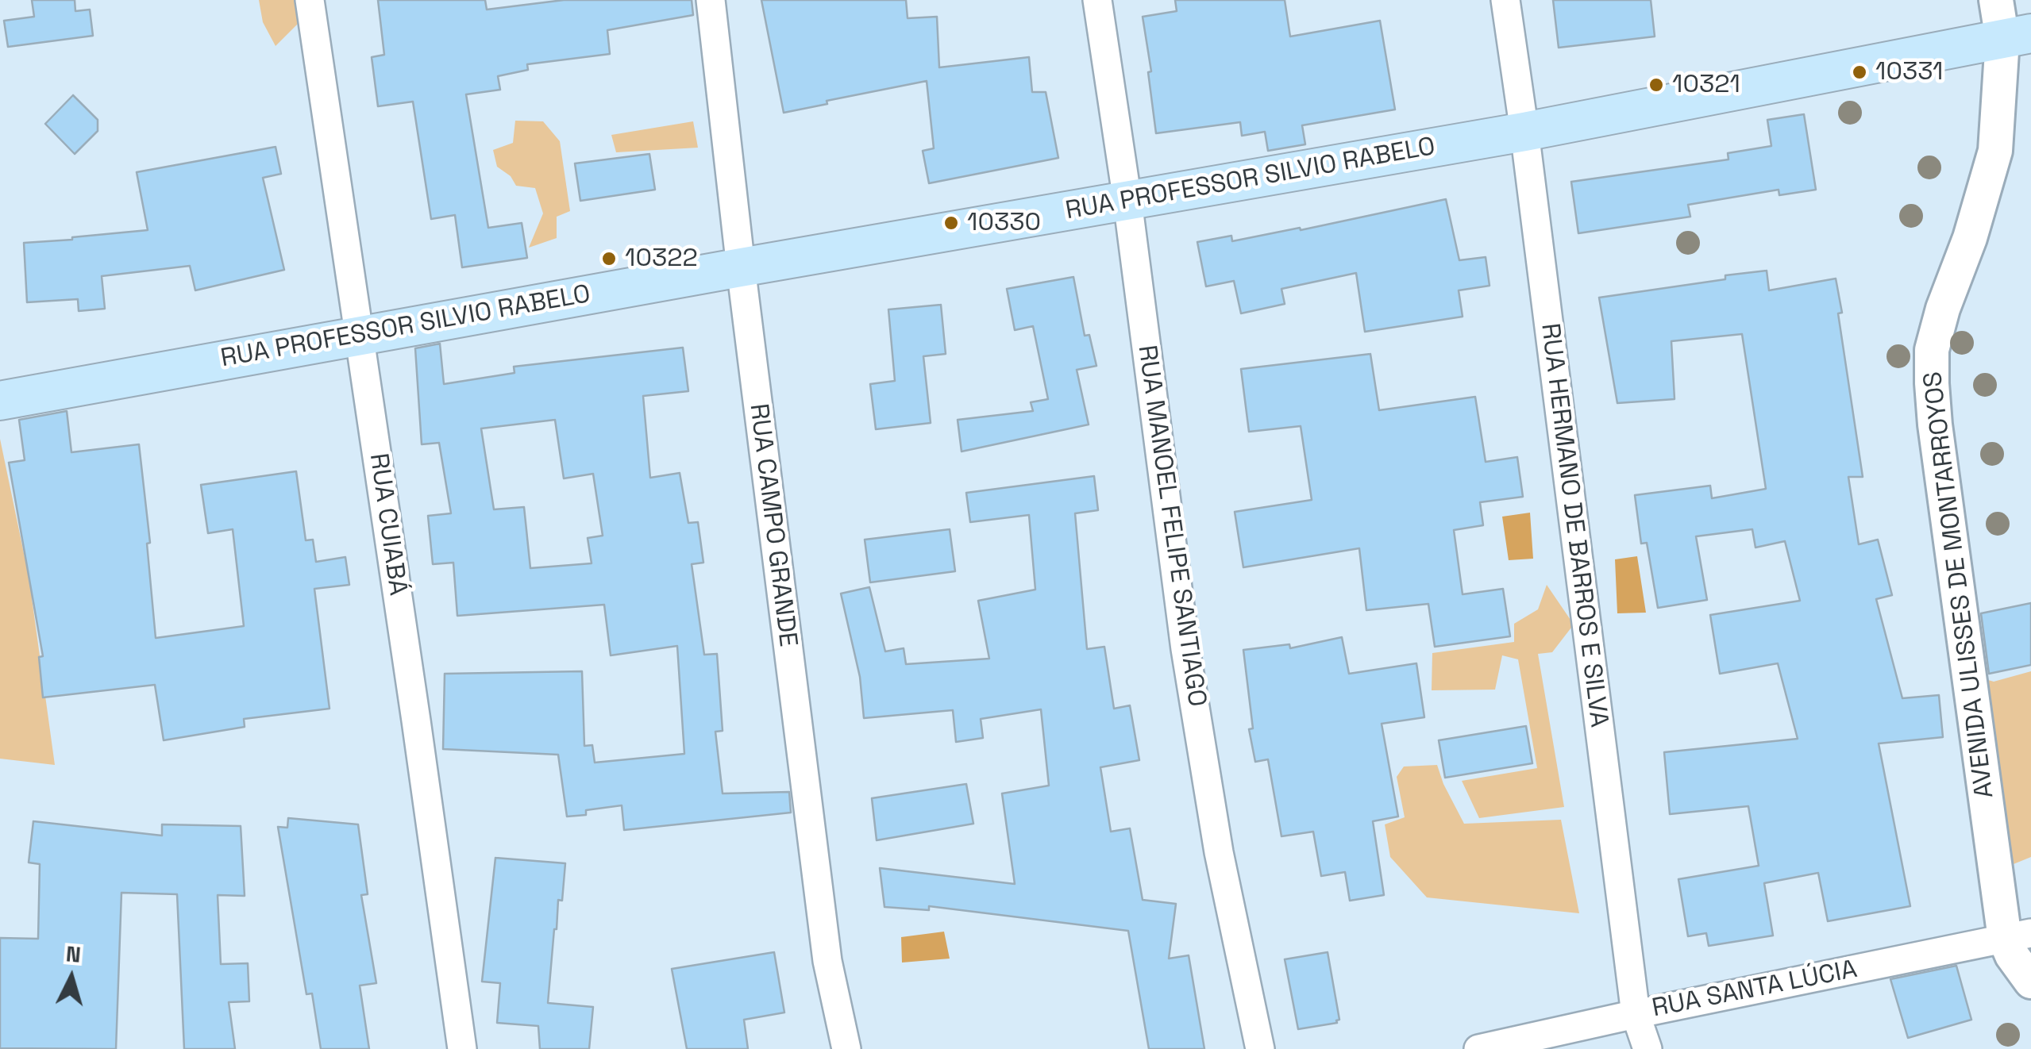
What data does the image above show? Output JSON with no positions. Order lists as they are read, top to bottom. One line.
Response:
{"streets":{"main road":["RUA PROFESSOR SILVIO RABELO"],"street":["RUA CUIABÁ","RUA CAMPO GRANDE","RUA HERMANO DE BARROS E SILVA","RUA MANOEL FELIPE SANTIAGO","AVENIDA ULISSES DE MONTARROYOS","RUA SANTA LÚCIA"]},"crossings":[["RUA PROFESSOR SILVIO RABELO","RUA CUIABÁ"],["RUA PROFESSOR SILVIO RABELO","RUA CAMPO GRANDE"],["RUA PROFESSOR SILVIO RABELO","RUA HERMANO DE BARROS E SILVA"],["RUA PROFESSOR SILVIO RABELO","RUA MANOEL FELIPE SANTIAGO"],["RUA PROFESSOR SILVIO RABELO","AVENIDA ULISSES DE MONTARROYOS"],["RUA HERMANO DE BARROS E SILVA","RUA SANTA LÚCIA"],["AVENIDA ULISSES DE MONTARROYOS","RUA SANTA LÚCIA"]],"places":["10331","10321","10330","10322"],"north":"top"}
